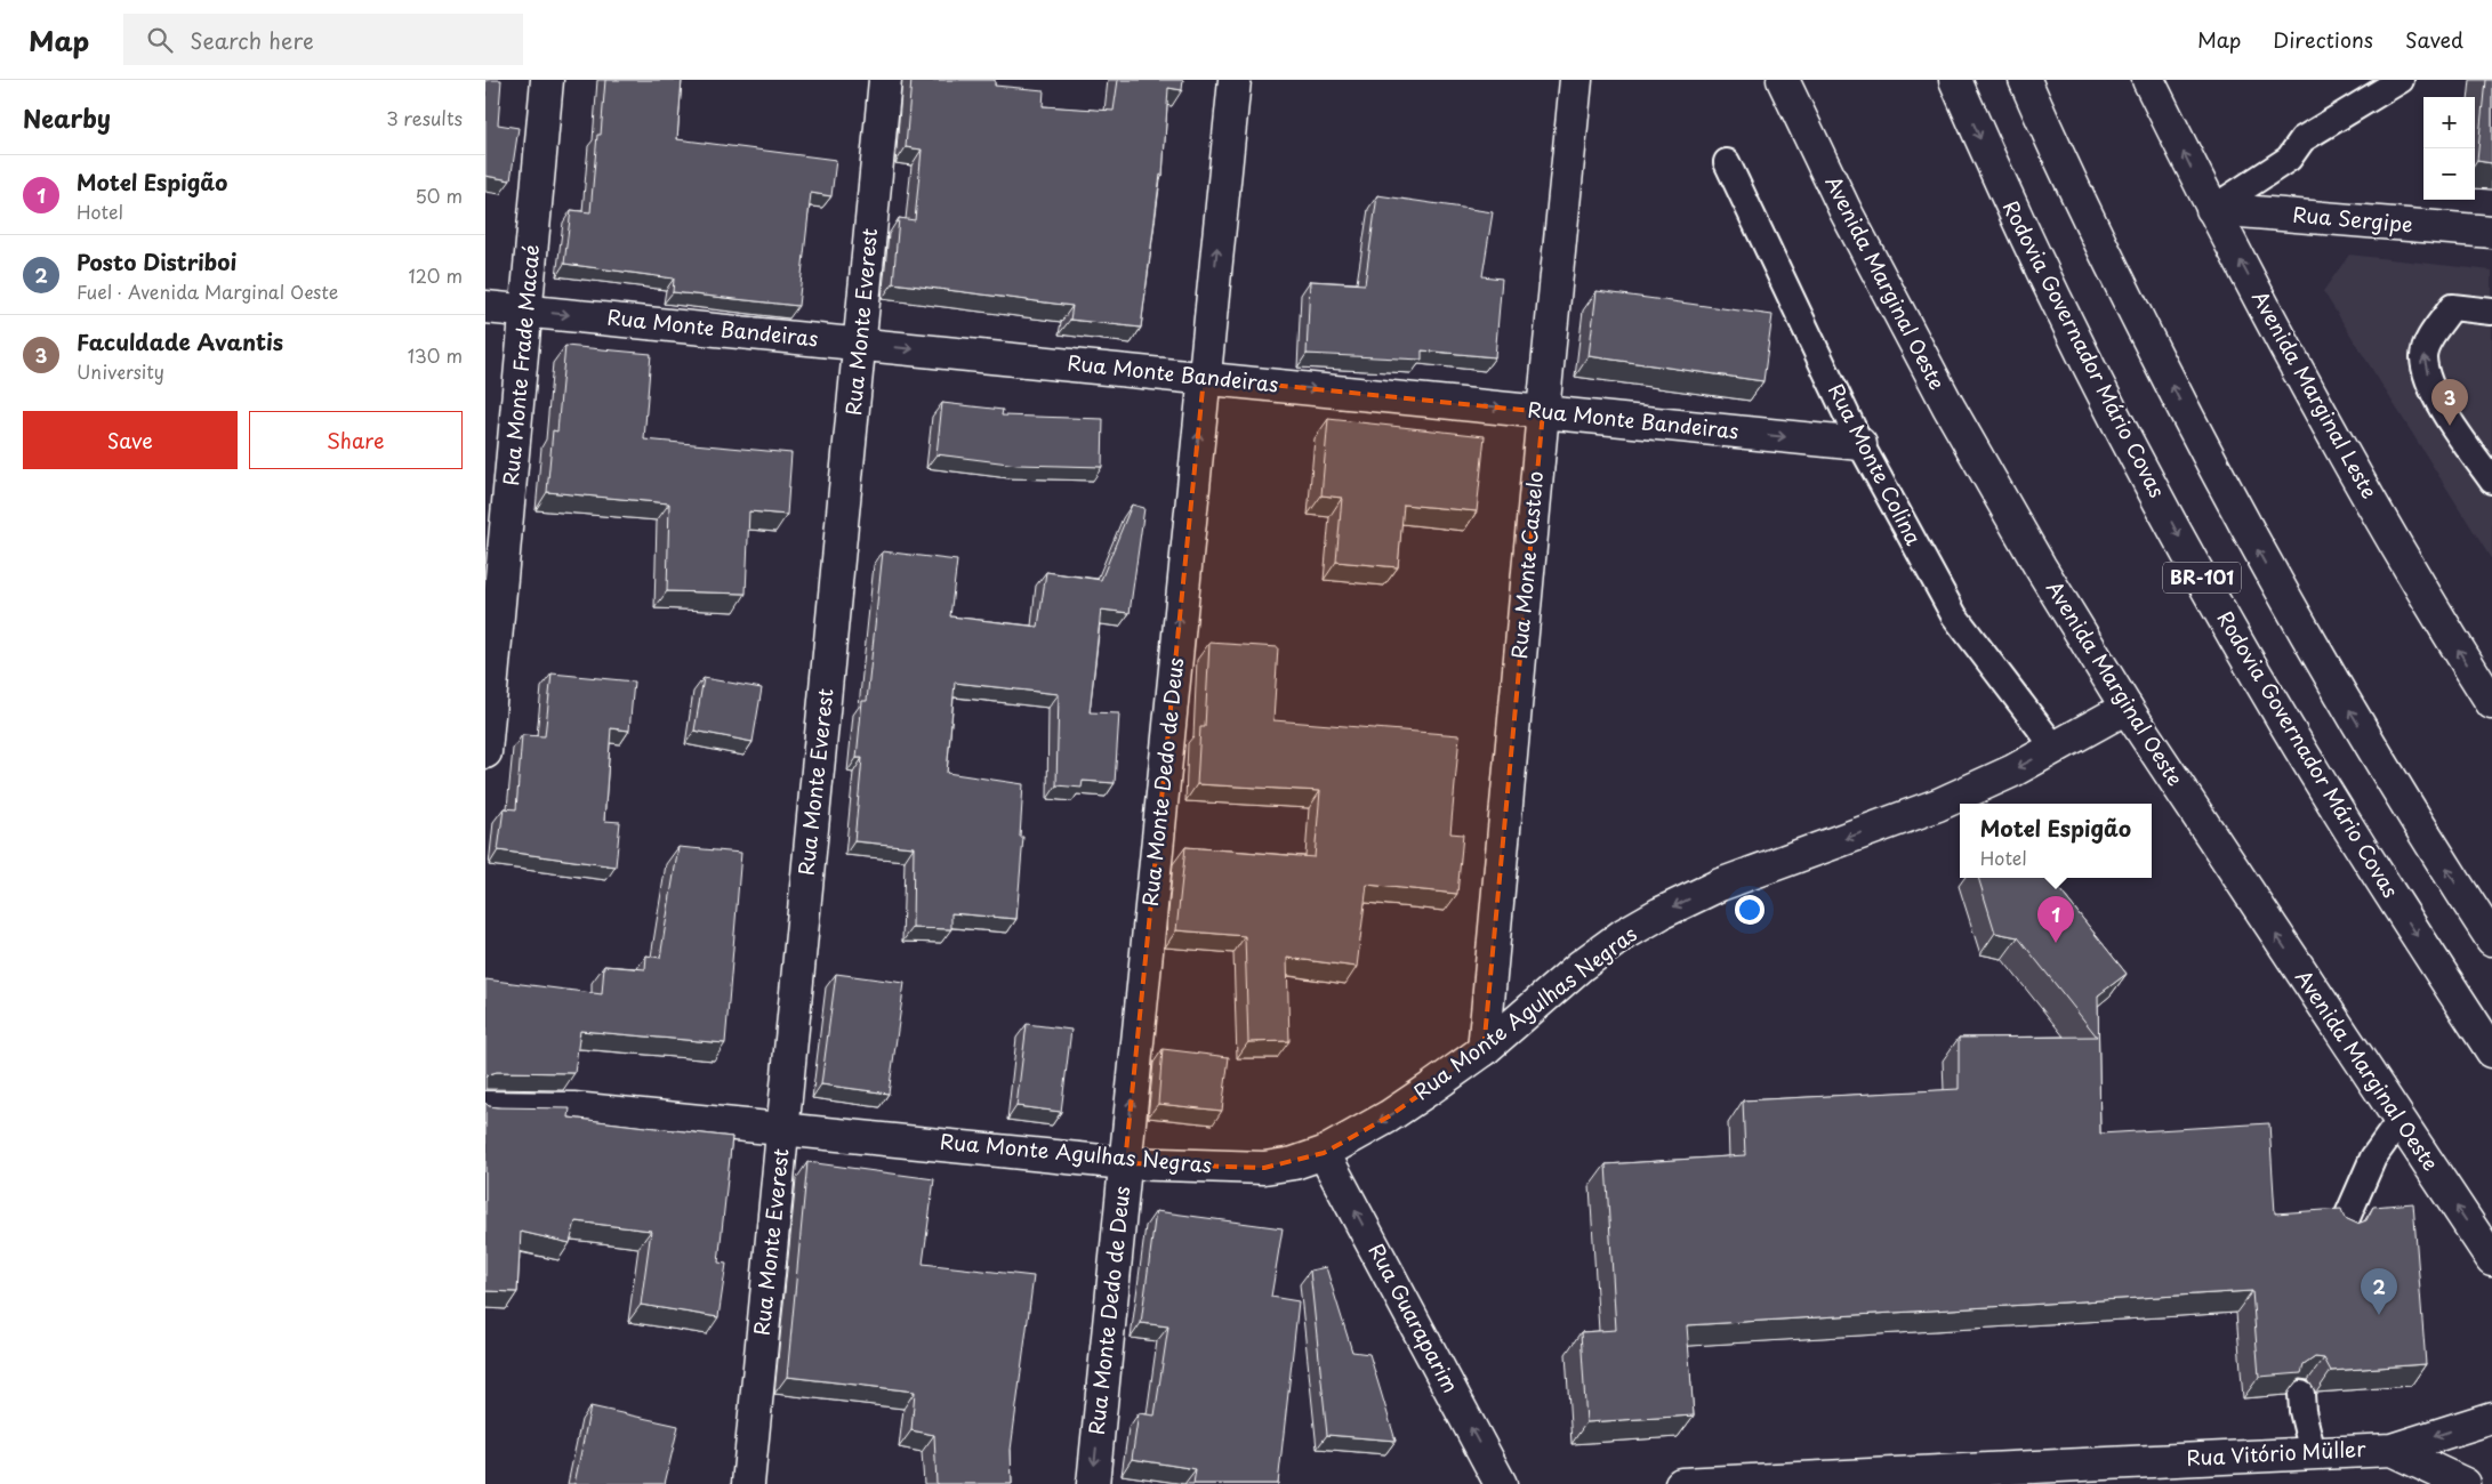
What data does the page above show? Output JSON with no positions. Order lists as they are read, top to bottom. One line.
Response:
{"streets":{"main road":["Rua Sergipe","Avenida Marginal Oeste","Rua Monte Everest","Rua Monte Bandeiras","Rodovia Governador Mário Covas","Rua Monte Frade Macaé","Avenida Marginal Leste","Rua Monte Castelo","BR-101","Rua Monte Dedo de Deus","Rua Monte Agulhas Negras","Rua Guaraparim","Rua Vitório Müller"],"lane":["Rua Monte Colina"]},"crossings":[["Rua Sergipe","Avenida Marginal Leste"],["Avenida Marginal Oeste","Rua Monte Agulhas Negras"],["Rua Monte Everest","Rua Monte Bandeiras"],["Rua Monte Everest","Rua Monte Agulhas Negras"],["Rua Monte Bandeiras","Rua Monte Frade Macaé"],["Rua Monte Bandeiras","Rua Monte Colina"],["Rua Monte Bandeiras","Rua Monte Castelo"],["Rua Monte Bandeiras","Rua Monte Dedo de Deus"],["Rua Monte Colina","Rua Monte Agulhas Negras"],["Rua Monte Castelo","Rua Monte Agulhas Negras"],["Rua Monte Dedo de Deus","Rua Monte Agulhas Negras"],["Rua Monte Agulhas Negras","Rua Guaraparim"]],"one_way":["Rua Monte Bandeiras","Rua Monte Agulhas Negras","Rua Guaraparim"],"page":{"header":"Map","search":"Search here","nav":["Map","Directions","Saved"],"heading":["Nearby","3 results"],"map_buttons":["+","−"],"list":[{"mark":"1","name":"Motel Espigão","note":"Hotel","value":"50 m"},{"mark":"2","name":"Posto Distriboi","note":"Fuel · Avenida Marginal Oeste","value":"120 m"},{"mark":"3","name":"Faculdade Avantis","note":"University","value":"130 m"}],"pins":["3","1","2"],"buttons":["Save","Share"],"popup":["Motel Espigão","Hotel"]}}
